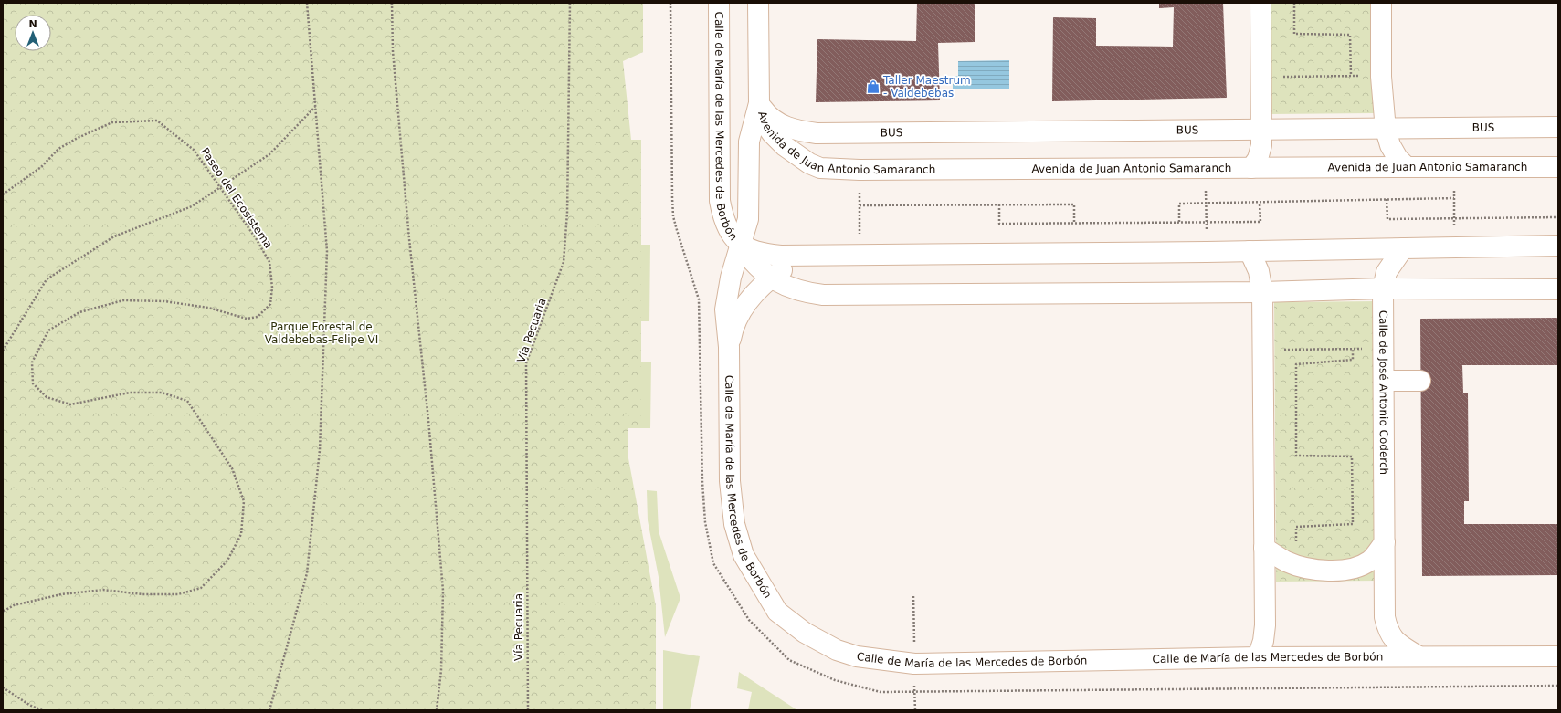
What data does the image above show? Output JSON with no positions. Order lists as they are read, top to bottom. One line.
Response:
{"streets":{"street":["Calle de María de las Mercedes de Borbón","BUS","Avenida de Juan Antonio Samaranch","Calle de José Antonio Coderch"],"path":["Paseo del Ecosistema","Vía Pecuaria"]},"crossings":[["Calle de María de las Mercedes de Borbón","BUS"],["Calle de María de las Mercedes de Borbón","Avenida de Juan Antonio Samaranch"],["Calle de María de las Mercedes de Borbón","Calle de José Antonio Coderch"],["BUS","Avenida de Juan Antonio Samaranch"]],"parks":["Parque Forestal de Valdebebas-Felipe VI"],"places":{"shop":["Taller Maestrum - Valdebebas"]},"north":"top"}
